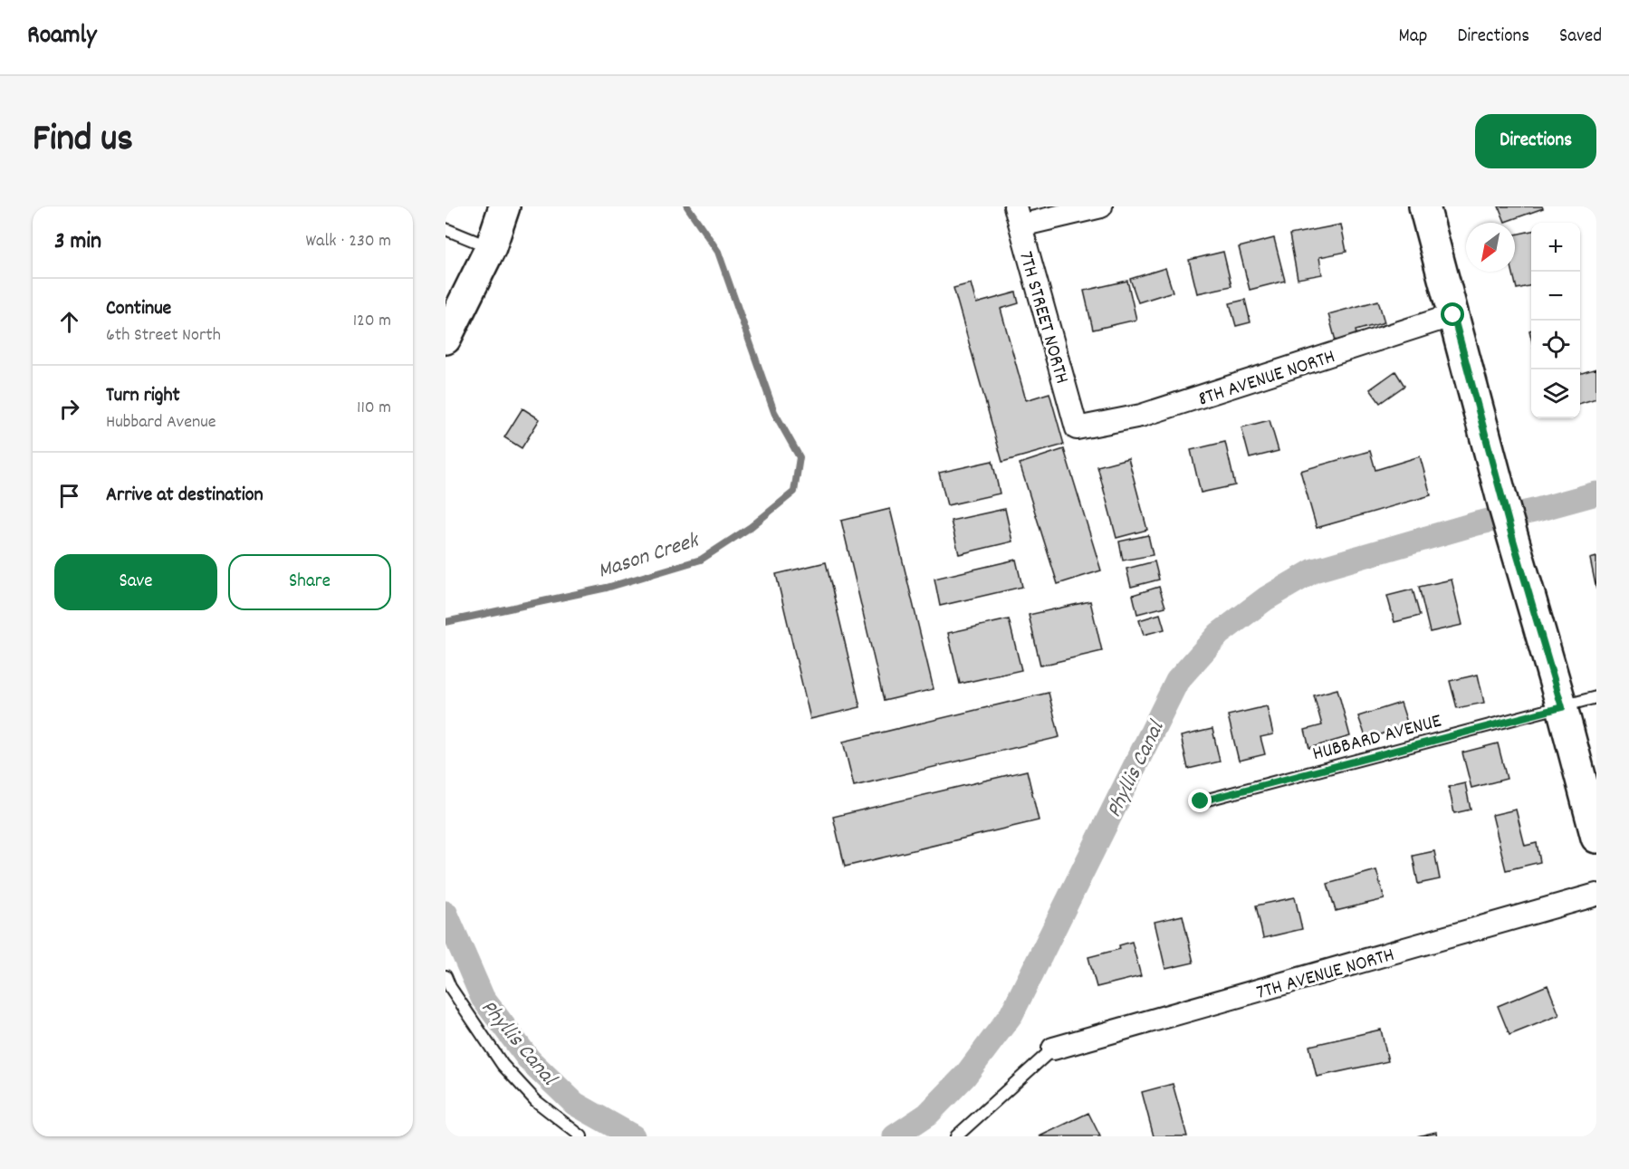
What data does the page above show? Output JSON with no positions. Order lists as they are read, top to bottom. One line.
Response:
{"streets":{"street":["7TH STREET NORTH","8TH AVENUE NORTH","7TH AVENUE NORTH"],"lane":["HUBBARD AVENUE"]},"crossings":[["7TH STREET NORTH","8TH AVENUE NORTH"]],"water":["Mason Creek","Phyllis Canal"],"north":"bottom left","page":{"header":"Roamly","nav":["Map","Directions","Saved"],"title":"Find us","buttons":["Directions",["Save","Share"]],"heading":["3 min","Walk · 230 m"],"map_buttons":["+","−"],"list":[["Continue","6th Street North","120 m"],["Turn right","Hubbard Avenue","110 m"],"Arrive at destination"]}}
